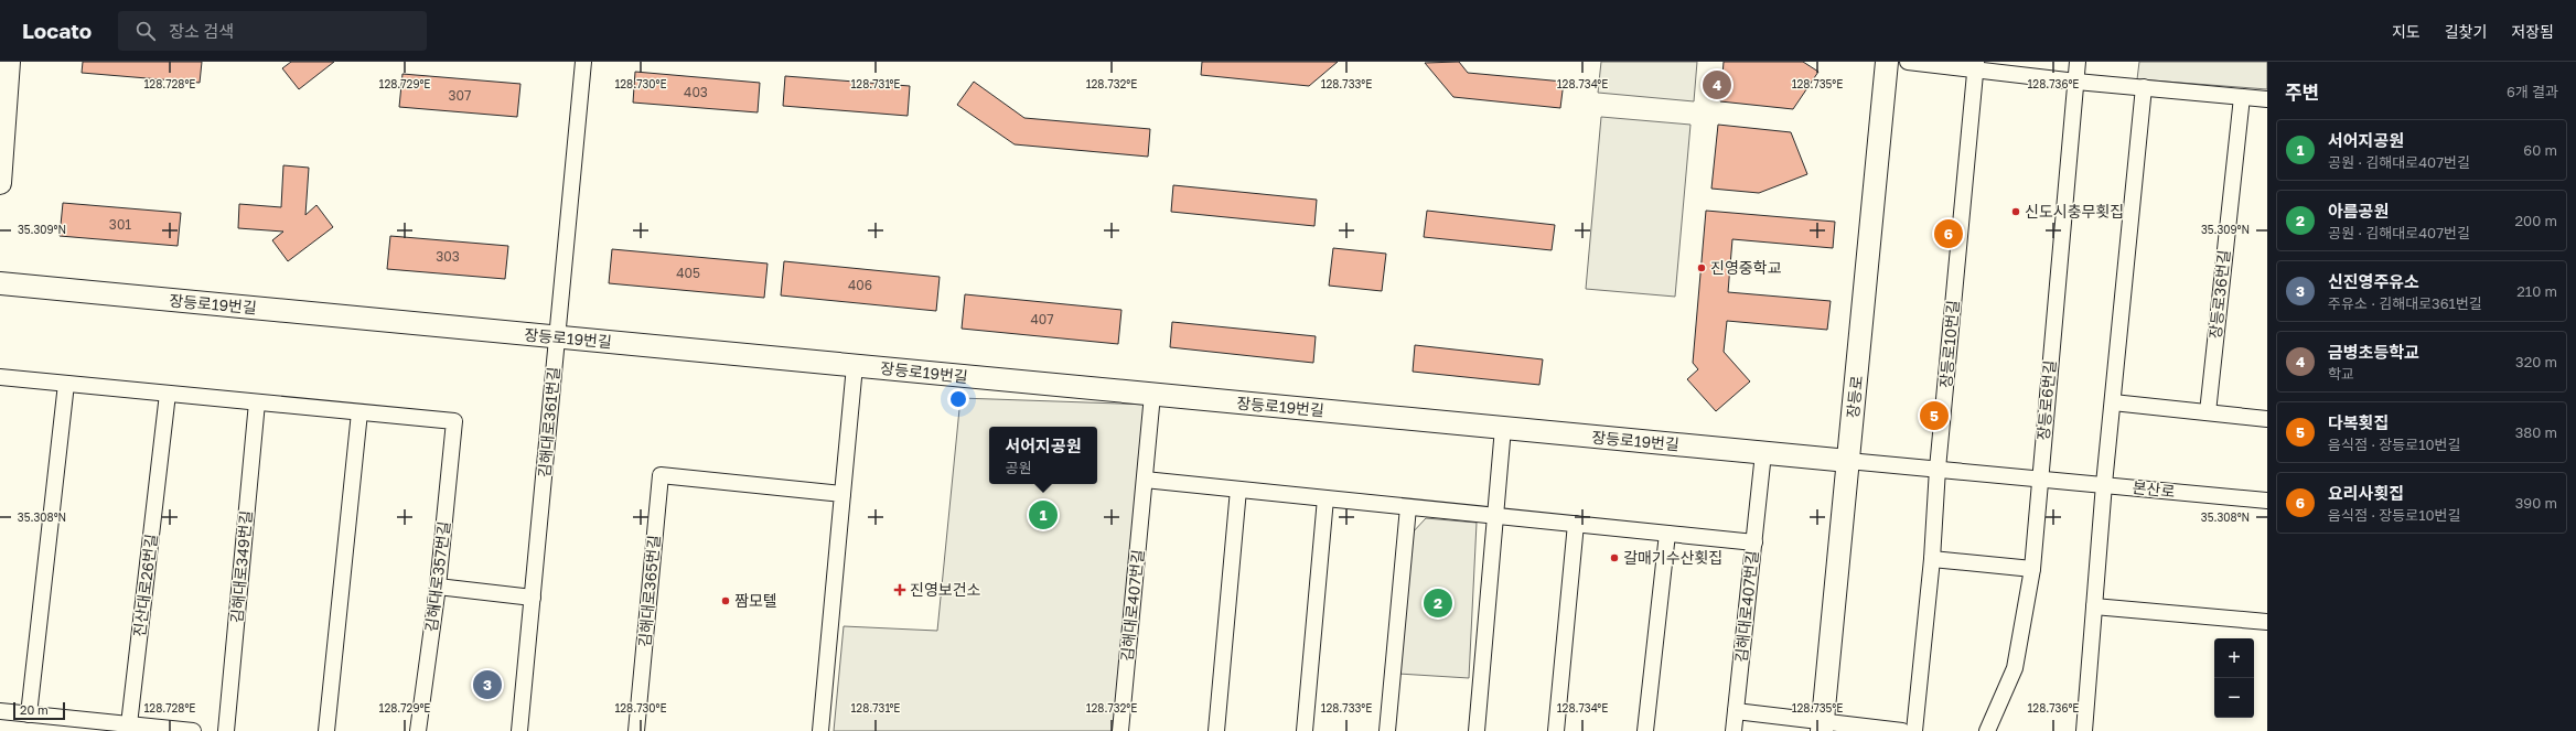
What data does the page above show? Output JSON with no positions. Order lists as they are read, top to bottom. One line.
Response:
{"streets":{"street":["장등로36번길","장등로19번길","장등로10번길","장등로","장등로6번길","김해대로361번길","본산로","김해대로349번길","김해대로357번길","진산대로26번길","김해대로365번길","김해대로407번길"]},"crossings":[["장등로19번길","장등로"],["장등로19번길","김해대로361번길"],["장등로19번길","본산로"],["장등로19번길","김해대로407번길"],["장등로10번길","본산로"],["장등로","본산로"],["장등로6번길","본산로"]],"places":{"other":["신도시충무횟집","진영중학교","갈매기수산횟집","짬모텔"],"health":["진영보건소"]},"house_numbers":["403","307","301","303","405","406","407"],"scale_bar":"20 m","page":{"header":"Locato","search":"장소 검색","nav":["지도","길찾기","저장됨"],"heading":["주변","6개 결과"],"pins":["4","6","5","1","2","3"],"list":[{"mark":"1","name":"서어지공원","note":"공원 · 김해대로407번길","value":"60 m"},{"mark":"2","name":"아름공원","note":"공원 · 김해대로407번길","value":"200 m"},{"mark":"3","name":"신진영주유소","note":"주유소 · 김해대로361번길","value":"210 m"},{"mark":"4","name":"금병초등학교","note":"학교","value":"320 m"},{"mark":"5","name":"다복횟집","note":"음식점 · 장등로10번길","value":"380 m"},{"mark":"6","name":"요리사횟집","note":"음식점 · 장등로10번길","value":"390 m"}],"popup":["서어지공원","공원"],"map_buttons":["+","−"],"scale":"20 m"},"coordinates":["128.728°E","128.729°E","128.730°E","128.731°E","128.732°E","128.733°E","128.734°E","128.735°E","128.736°E","35.309°N","35.308°N"]}
